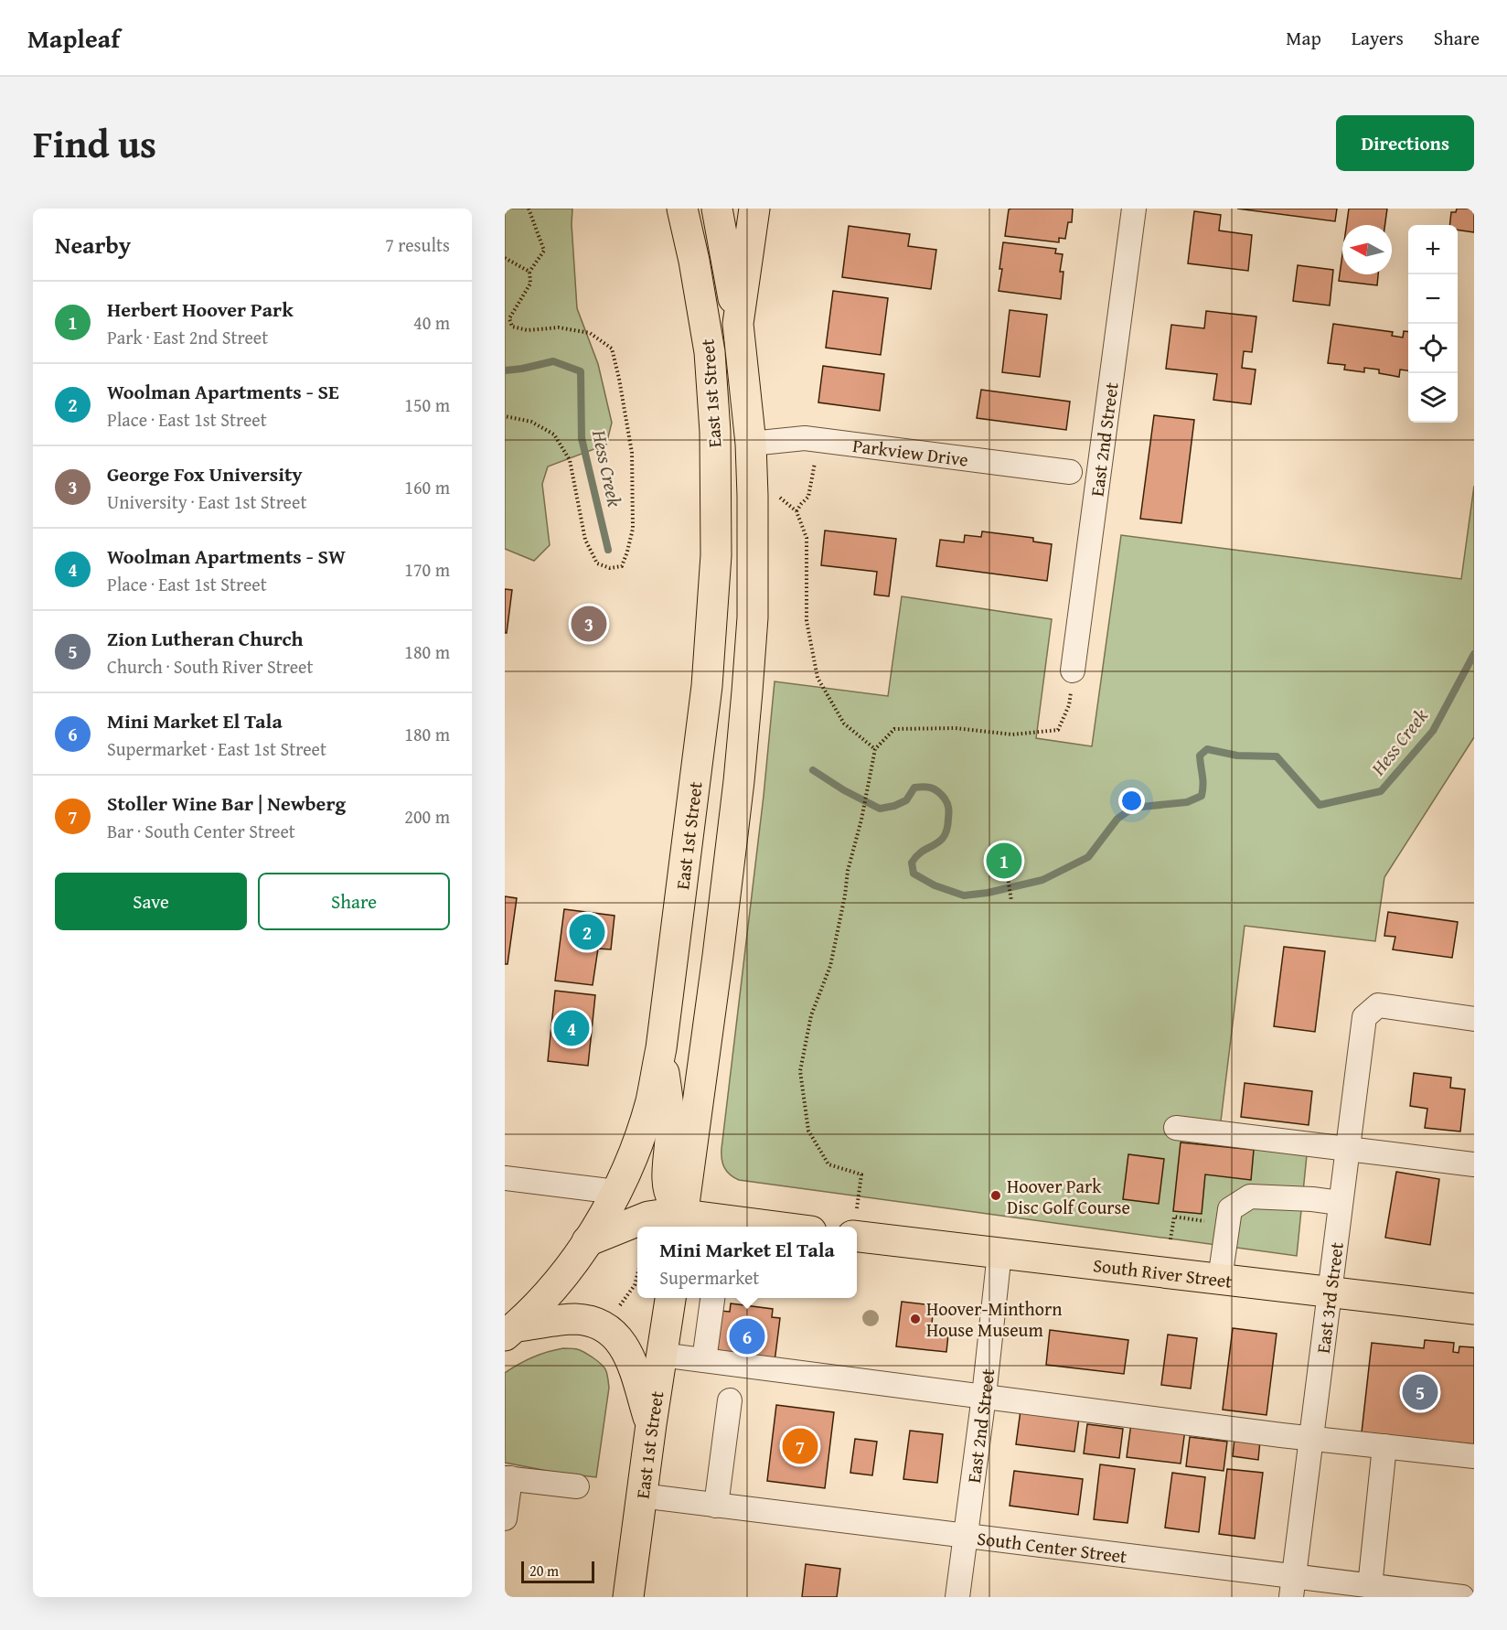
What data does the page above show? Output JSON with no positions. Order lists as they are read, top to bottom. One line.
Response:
{"streets":{"main road":["East 1st Street","South River Street"],"street":["East 2nd Street","Parkview Drive","East 3rd Street","South Center Street"]},"crossings":[["East 1st Street","Parkview Drive"],["East 1st Street","South Center Street"],["East 2nd Street","South River Street"],["East 2nd Street","South Center Street"],["South River Street","East 3rd Street"],["East 3rd Street","South Center Street"]],"water":["Hess Creek"],"places":["Hoover Park Disc Golf Course","Hoover-Minthorn House Museum"],"scale_bar":"20 m","north":"left","page":{"header":"Mapleaf","nav":["Map","Layers","Share"],"title":"Find us","buttons":["Directions",["Save","Share"]],"heading":["Nearby","7 results"],"map_buttons":["+","−"],"list":[{"mark":"1","name":"Herbert Hoover Park","note":"Park · East 2nd Street","value":"40 m"},{"mark":"2","name":"Woolman Apartments - SE","note":"Place · East 1st Street","value":"150 m"},{"mark":"3","name":"George Fox University","note":"University · East 1st Street","value":"160 m"},{"mark":"4","name":"Woolman Apartments - SW","note":"Place · East 1st Street","value":"170 m"},{"mark":"5","name":"Zion Lutheran Church","note":"Church · South River Street","value":"180 m"},{"mark":"6","name":"Mini Market El Tala","note":"Supermarket · East 1st Street","value":"180 m"},{"mark":"7","name":"Stoller Wine Bar | Newberg","note":"Bar · South Center Street","value":"200 m"}],"pins":["3","1","2","4","6","5","7"],"popup":["Mini Market El Tala","Supermarket"],"scale":"20 m"}}
